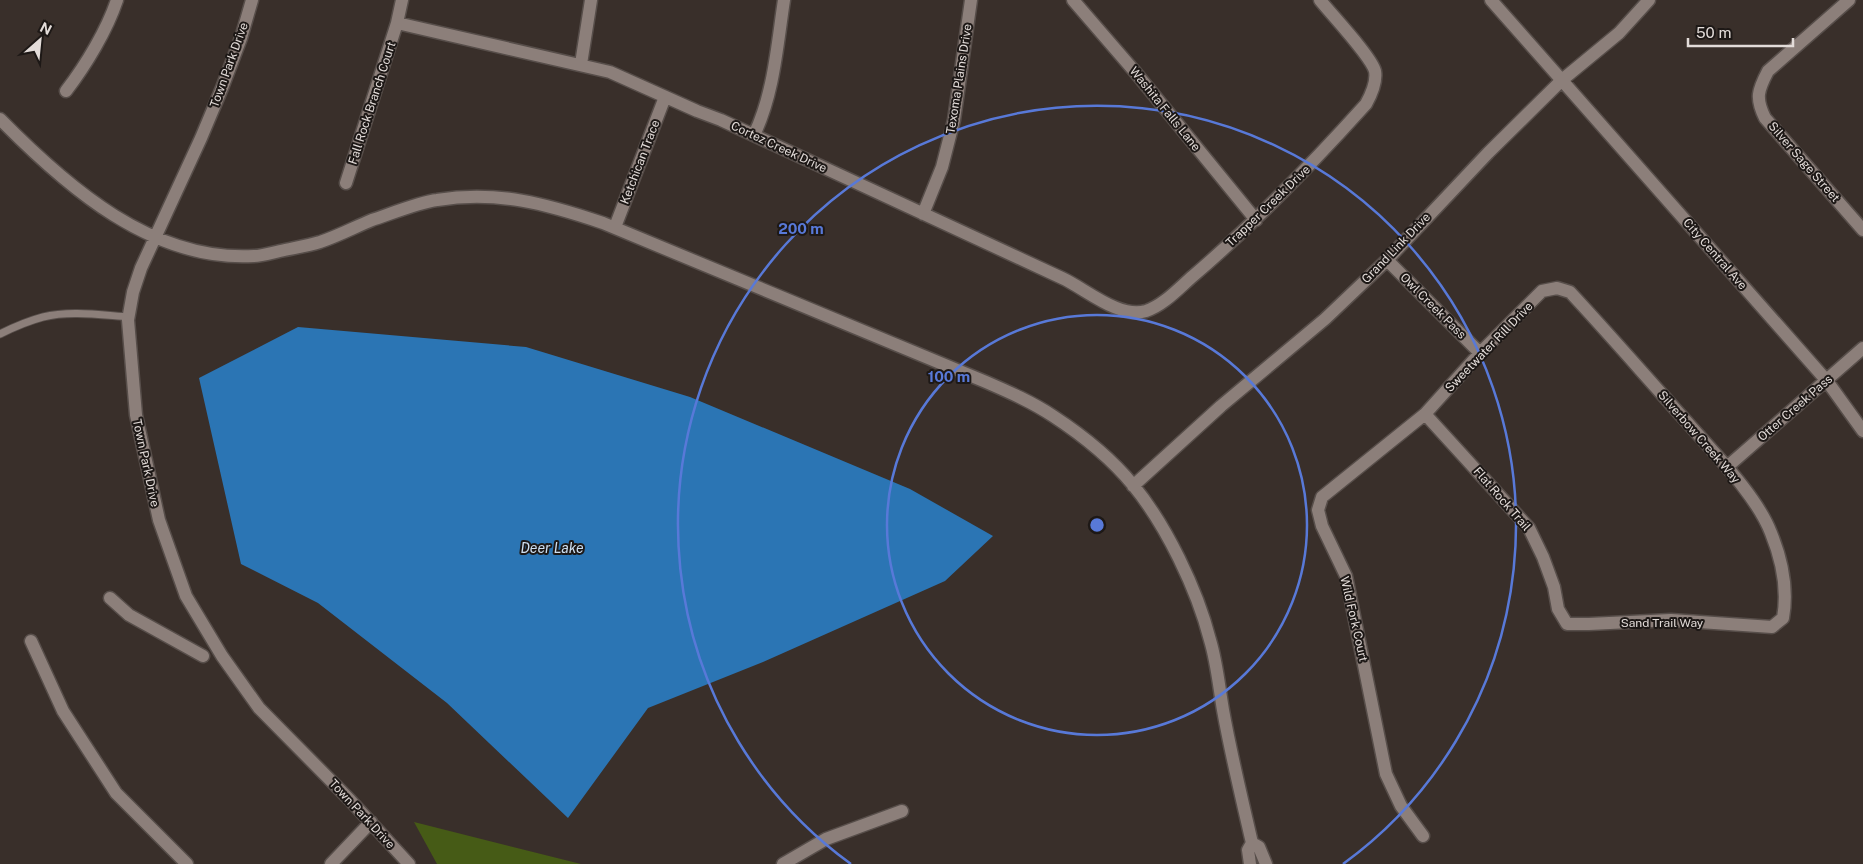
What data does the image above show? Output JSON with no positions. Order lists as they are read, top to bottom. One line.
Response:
{"streets":{"street":["Town Park Drive","Texoma Plains Drive","Fall Rock Branch Court","Washita Falls Lane","Cortez Creek Drive","Ketchican Trace","Silver Sage Street","Trapper Creek Drive","Grand Link Drive","City Central Ave","Owl Creek Pass","Sweetwater Rill Drive","Otter Creek Pass","Silverbow Creek Way","Flat Rock Trail","Wild Fork Court","Sand Trail Way"]},"crossings":[["Texoma Plains Drive","Cortez Creek Drive"],["Fall Rock Branch Court","Cortez Creek Drive"],["Washita Falls Lane","Trapper Creek Drive"],["Cortez Creek Drive","Ketchican Trace"],["Cortez Creek Drive","Trapper Creek Drive"],["Grand Link Drive","City Central Ave"],["Grand Link Drive","Owl Creek Pass"],["City Central Ave","Otter Creek Pass"],["Owl Creek Pass","Sweetwater Rill Drive"],["Sweetwater Rill Drive","Silverbow Creek Way"],["Sweetwater Rill Drive","Flat Rock Trail"],["Sweetwater Rill Drive","Wild Fork Court"],["Otter Creek Pass","Silverbow Creek Way"],["Silverbow Creek Way","Sand Trail Way"],["Flat Rock Trail","Wild Fork Court"],["Flat Rock Trail","Sand Trail Way"]],"water":["Deer Lake"],"scale_bar":"50 m","north":"top right","rings":["200 m","100 m"]}
